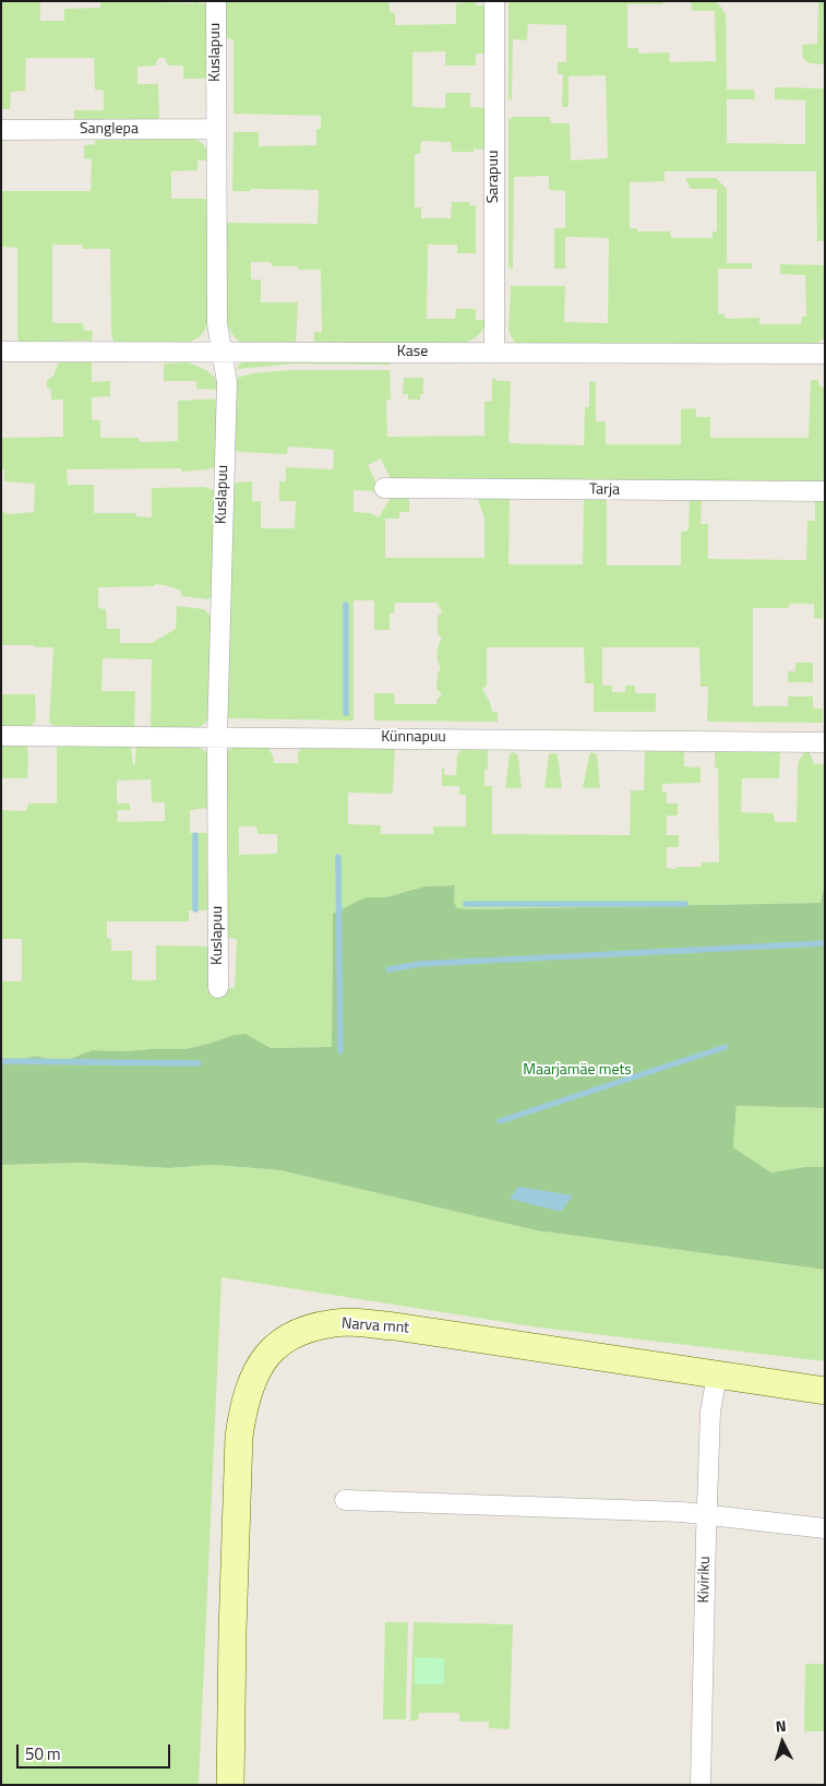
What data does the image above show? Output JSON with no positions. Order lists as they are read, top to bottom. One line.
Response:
{"streets":{"main road":["Narva mnt"],"street":["Kuslapuu","Sanglepa","Sarapuu","Kase","Tarja","Künnapuu","Kiviriku"]},"crossings":[["Kuslapuu","Sanglepa"],["Kuslapuu","Kase"],["Kuslapuu","Künnapuu"],["Sarapuu","Kase"],["Narva mnt","Kiviriku"]],"parks":["Maarjamäe mets"],"scale_bar":"50 m","north":"top"}
